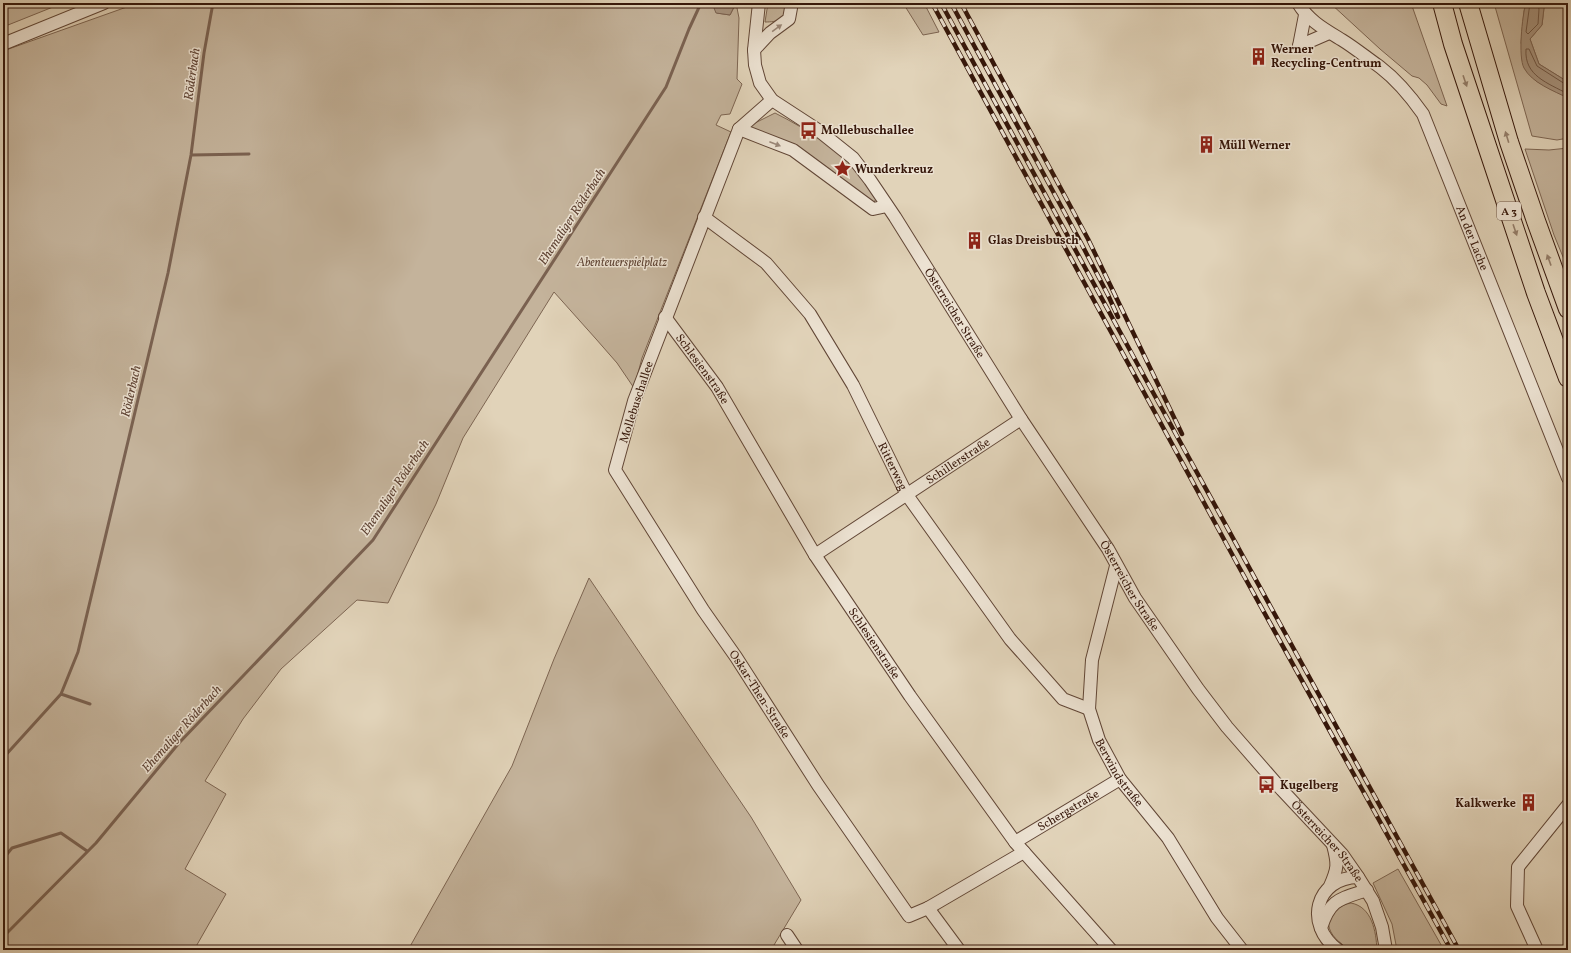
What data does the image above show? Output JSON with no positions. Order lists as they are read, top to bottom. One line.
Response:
{"streets":{"highway":["A 3"],"street":["An der Lache","Österreicher Straße","Schlesienstraße","Mollebuschallee","Schillerstraße","Ritterweg","Oskar-Then-Straße","Berwindstraße","Schergstraße"]},"crossings":[["Österreicher Straße","Mollebuschallee"],["Österreicher Straße","Schillerstraße"],["Österreicher Straße","Berwindstraße"],["Schlesienstraße","Mollebuschallee"],["Schlesienstraße","Schillerstraße"],["Schlesienstraße","Schergstraße"],["Mollebuschallee","Ritterweg"],["Mollebuschallee","Oskar-Then-Straße"],["Schillerstraße","Ritterweg"],["Ritterweg","Berwindstraße"],["Berwindstraße","Schergstraße"]],"water":["Röderbach","Ehemaliger Röderbach"],"parks":["Abenteuerspielplatz"],"places":{"building":["Werner Recycling-Centrum","Müll Werner","Glas Dreisbusch","Kalkwerke"],"bus stop":["Mollebuschallee","Kugelberg"],"place":["Wunderkreuz"]}}
